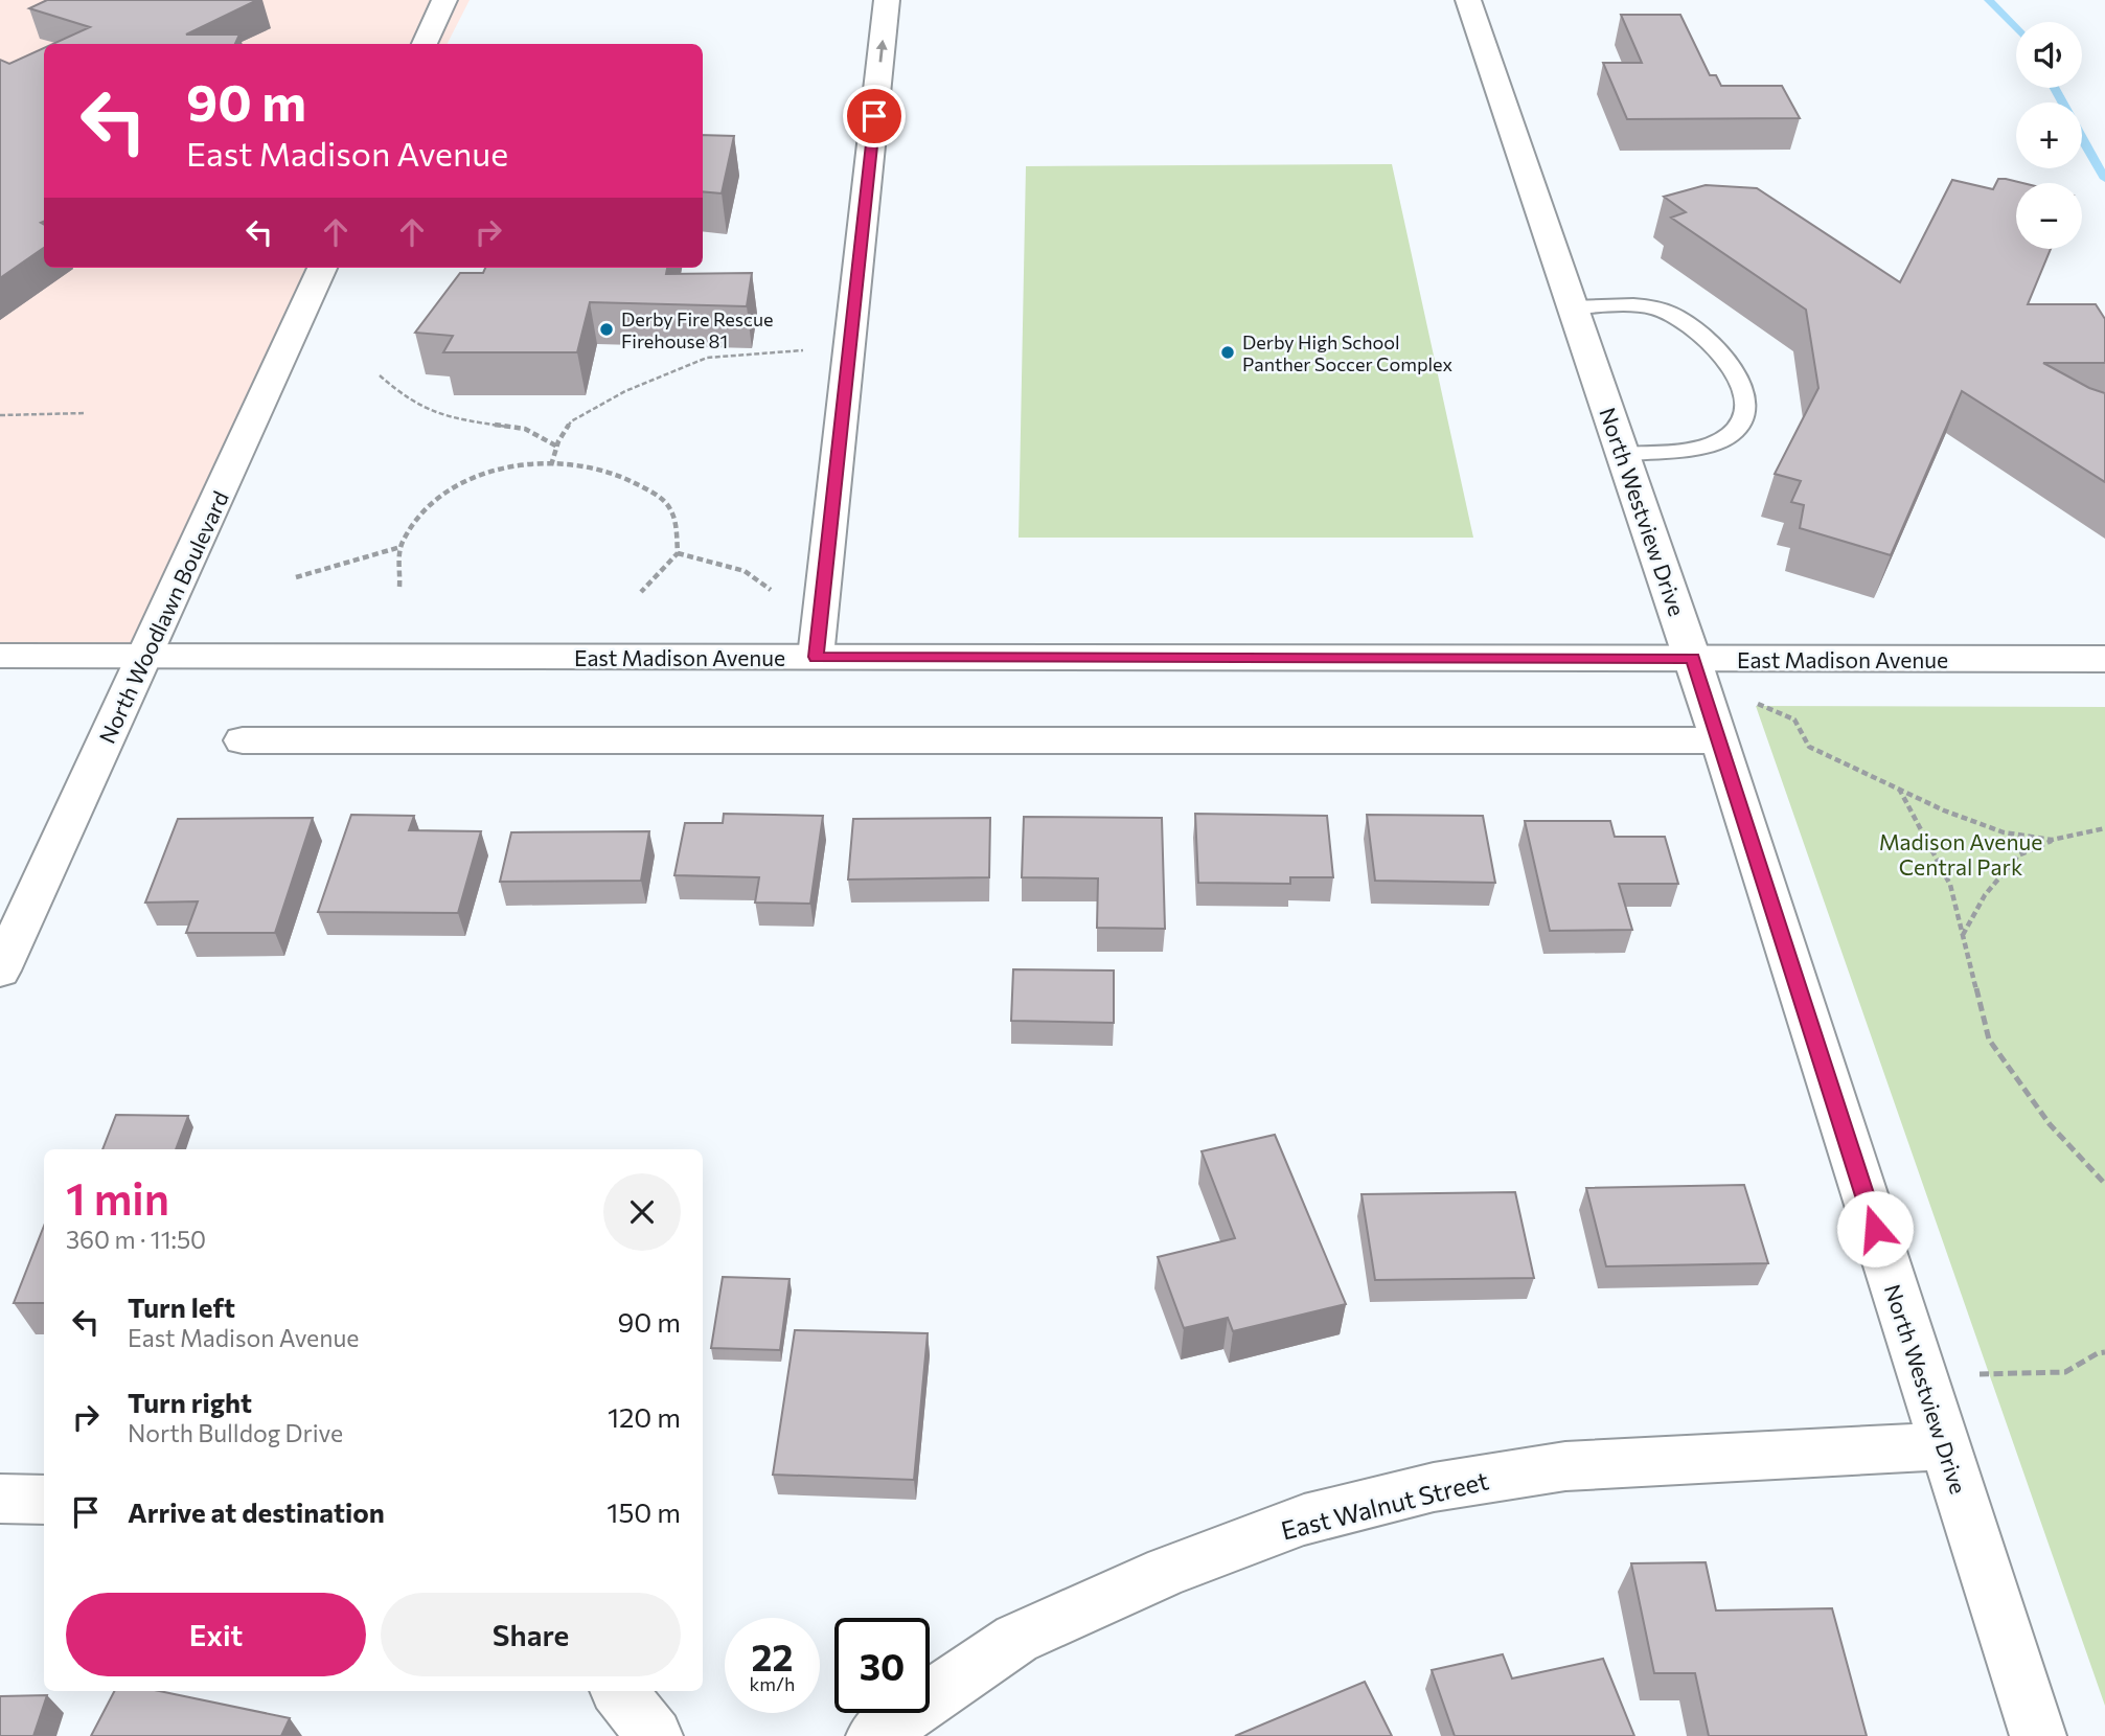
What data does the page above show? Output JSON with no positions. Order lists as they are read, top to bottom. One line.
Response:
{"streets":{"street":["North Westview Drive","North Woodlawn Boulevard","East Madison Avenue","East Walnut Street"]},"crossings":[["North Westview Drive","East Madison Avenue"],["North Westview Drive","East Walnut Street"],["North Woodlawn Boulevard","East Madison Avenue"]],"parks":["Madison Avenue Central Park"],"places":["Derby Fire Rescue Firehouse 81","Derby High School Panther Soccer Complex"],"page":{"map_buttons":["+","−"],"turn":["90 m","East Madison Avenue"],"heading":["1 min","360 m · 11:50"],"list":[{"name":"Turn left","note":"East Madison Avenue","value":"90 m"},{"name":"Turn right","note":"North Bulldog Drive","value":"120 m"},{"name":"Arrive at destination","value":"150 m"}],"buttons":["Exit","Share"],"speed":"22 km/h","limit":"30"}}
